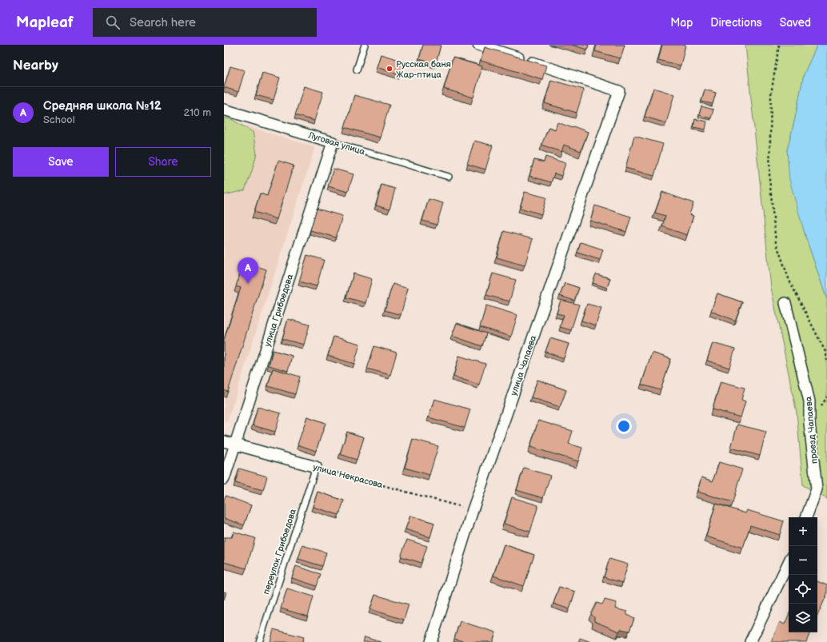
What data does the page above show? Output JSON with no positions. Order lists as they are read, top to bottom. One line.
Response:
{"streets":{"street":["Луговая улица","улица Грибоедова","улица Чапаева","проезд Чапаева","улица Некрасова"],"lane":["переулок Грибоедова"]},"crossings":[["Луговая улица","улица Грибоедова"],["улица Грибоедова","улица Некрасова"],["улица Чапаева","улица Некрасова"],["улица Некрасова","переулок Грибоедова"]],"places":["Русская баня Жар-птица"],"page":{"header":"Mapleaf","search":"Search here","nav":["Map","Directions","Saved"],"heading":"Nearby","list":[{"mark":"A","name":"Средняя школа №12","note":"School","value":"210 m"}],"buttons":["Save","Share"],"pins":"A","map_buttons":["+","−"]}}
